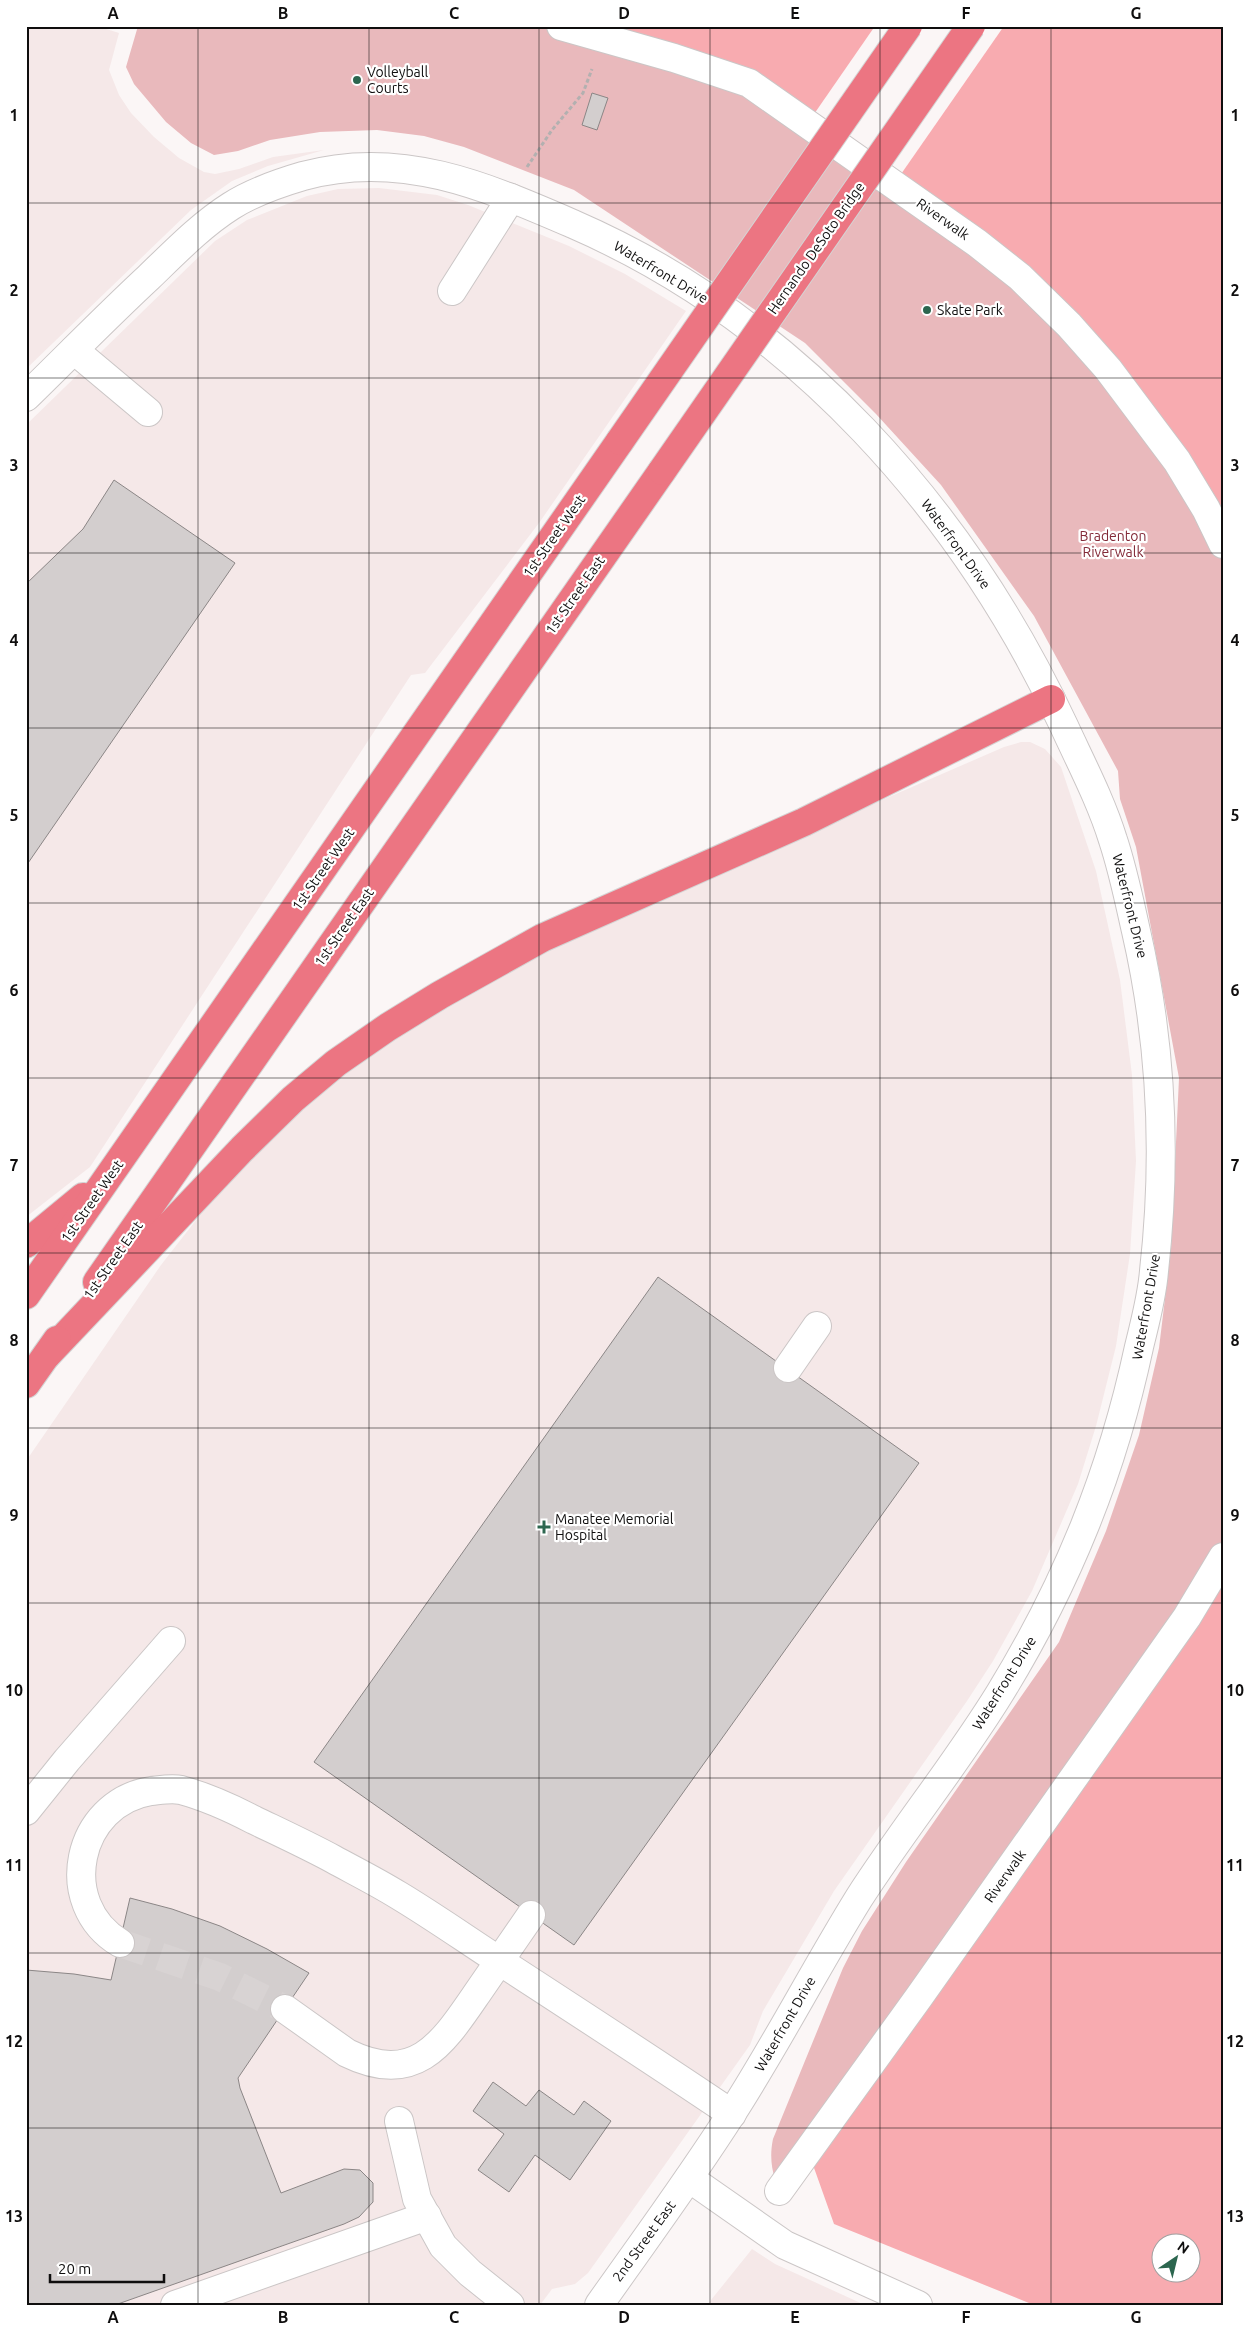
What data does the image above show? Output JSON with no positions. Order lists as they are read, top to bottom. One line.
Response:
{"streets":{"highway":["Hernando DeSoto Bridge","1st Street West","1st Street East"],"street":["Riverwalk","Waterfront Drive","2nd Street East"]},"crossings":[["Hernando DeSoto Bridge","1st Street East"],["Waterfront Drive","2nd Street East"]],"parks":["Bradenton Riverwalk"],"places":{"other":["Volleyball Courts","Skate Park"],"health":["Manatee Memorial Hospital"]},"scale_bar":"20 m","north":"top right","grid":{"columns":["A","B","C","D","E","F","G"],"rows":["1","2","3","4","5","6","7","8","9","10","11","12","13"]}}
